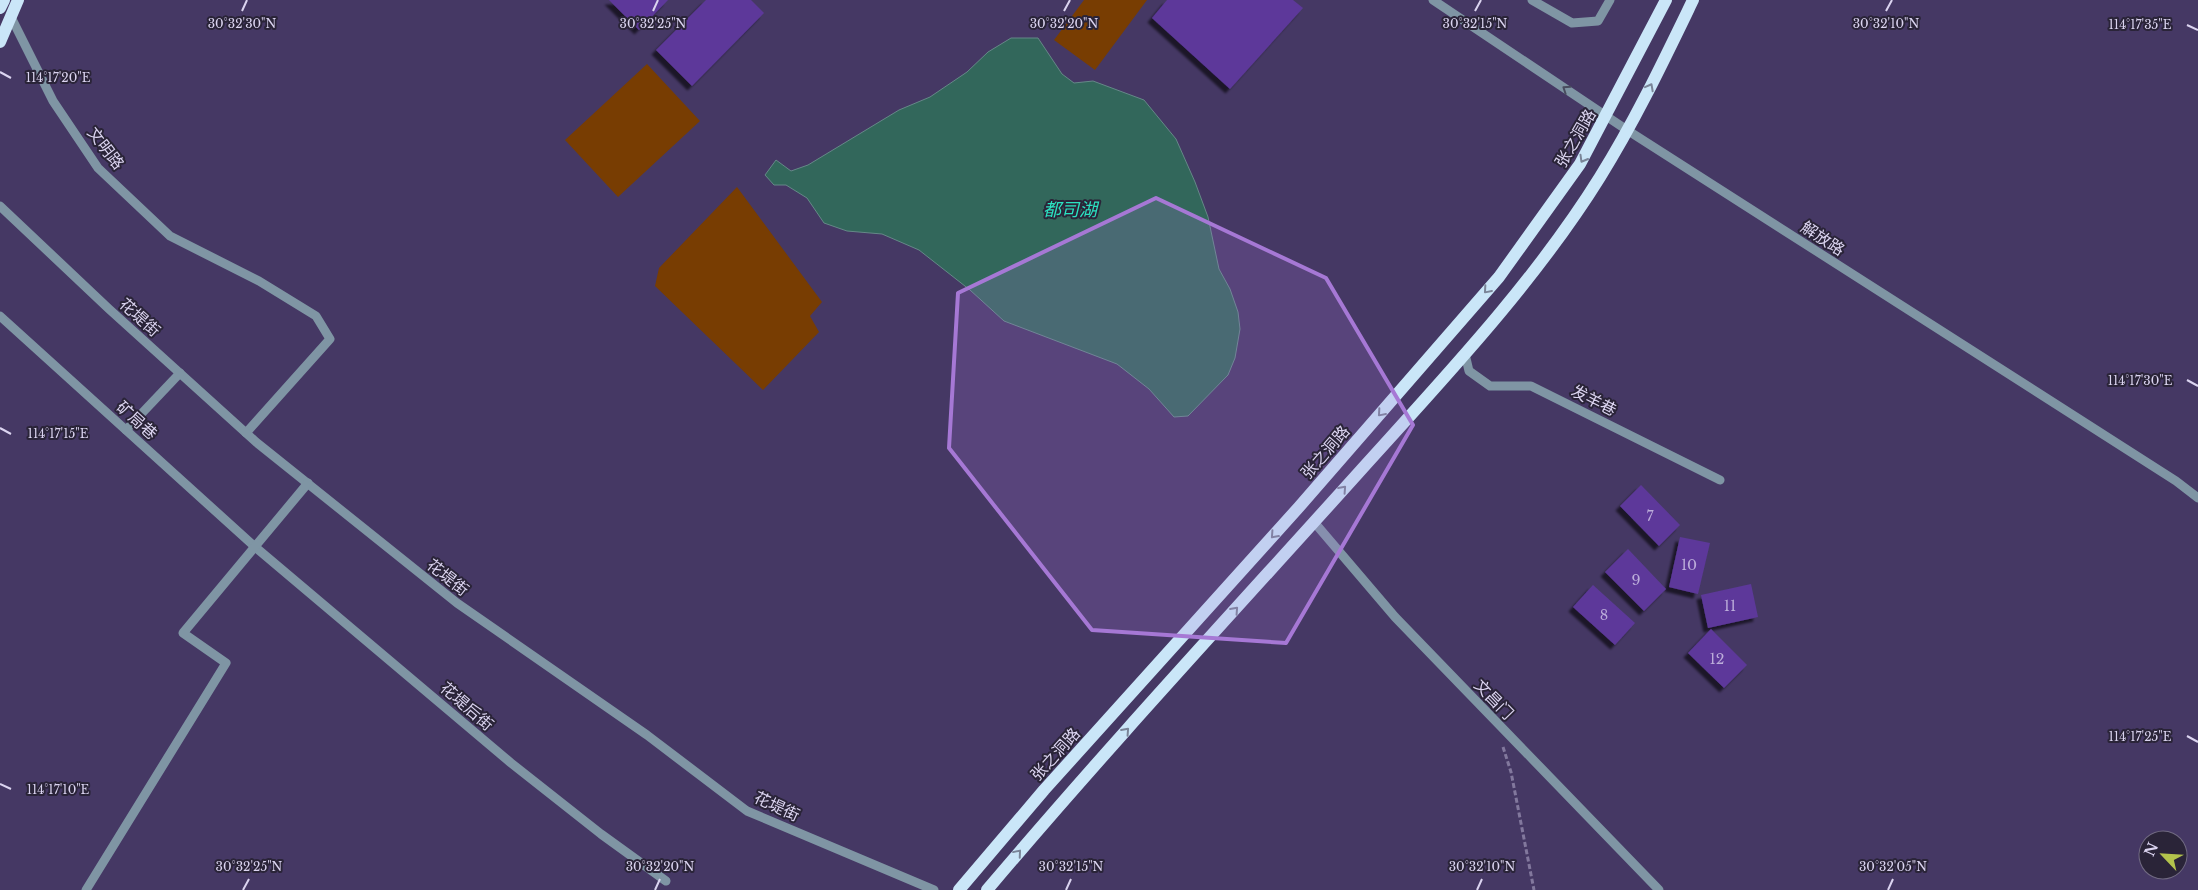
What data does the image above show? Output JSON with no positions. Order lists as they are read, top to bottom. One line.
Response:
{"streets":{"main road":["张之洞路"],"street":["文明路","解放路","花堤街","发羊巷","矿局巷","文昌门","花堤后街"]},"crossings":[["张之洞路","解放路"],["文明路","花堤街"],["矿局巷","花堤后街"]],"water":["都司湖"],"house_numbers":["7","10","9","11","8","12"],"north":"top left","coordinates":["30°32'30\"N","30°32'25\"N","30°32'20\"N","30°32'15\"N","30°32'10\"N","114°17'35\"E","114°17'20\"E","114°17'30\"E","114°17'15\"E","114°17'25\"E","114°17'10\"E","30°32'05\"N"]}
